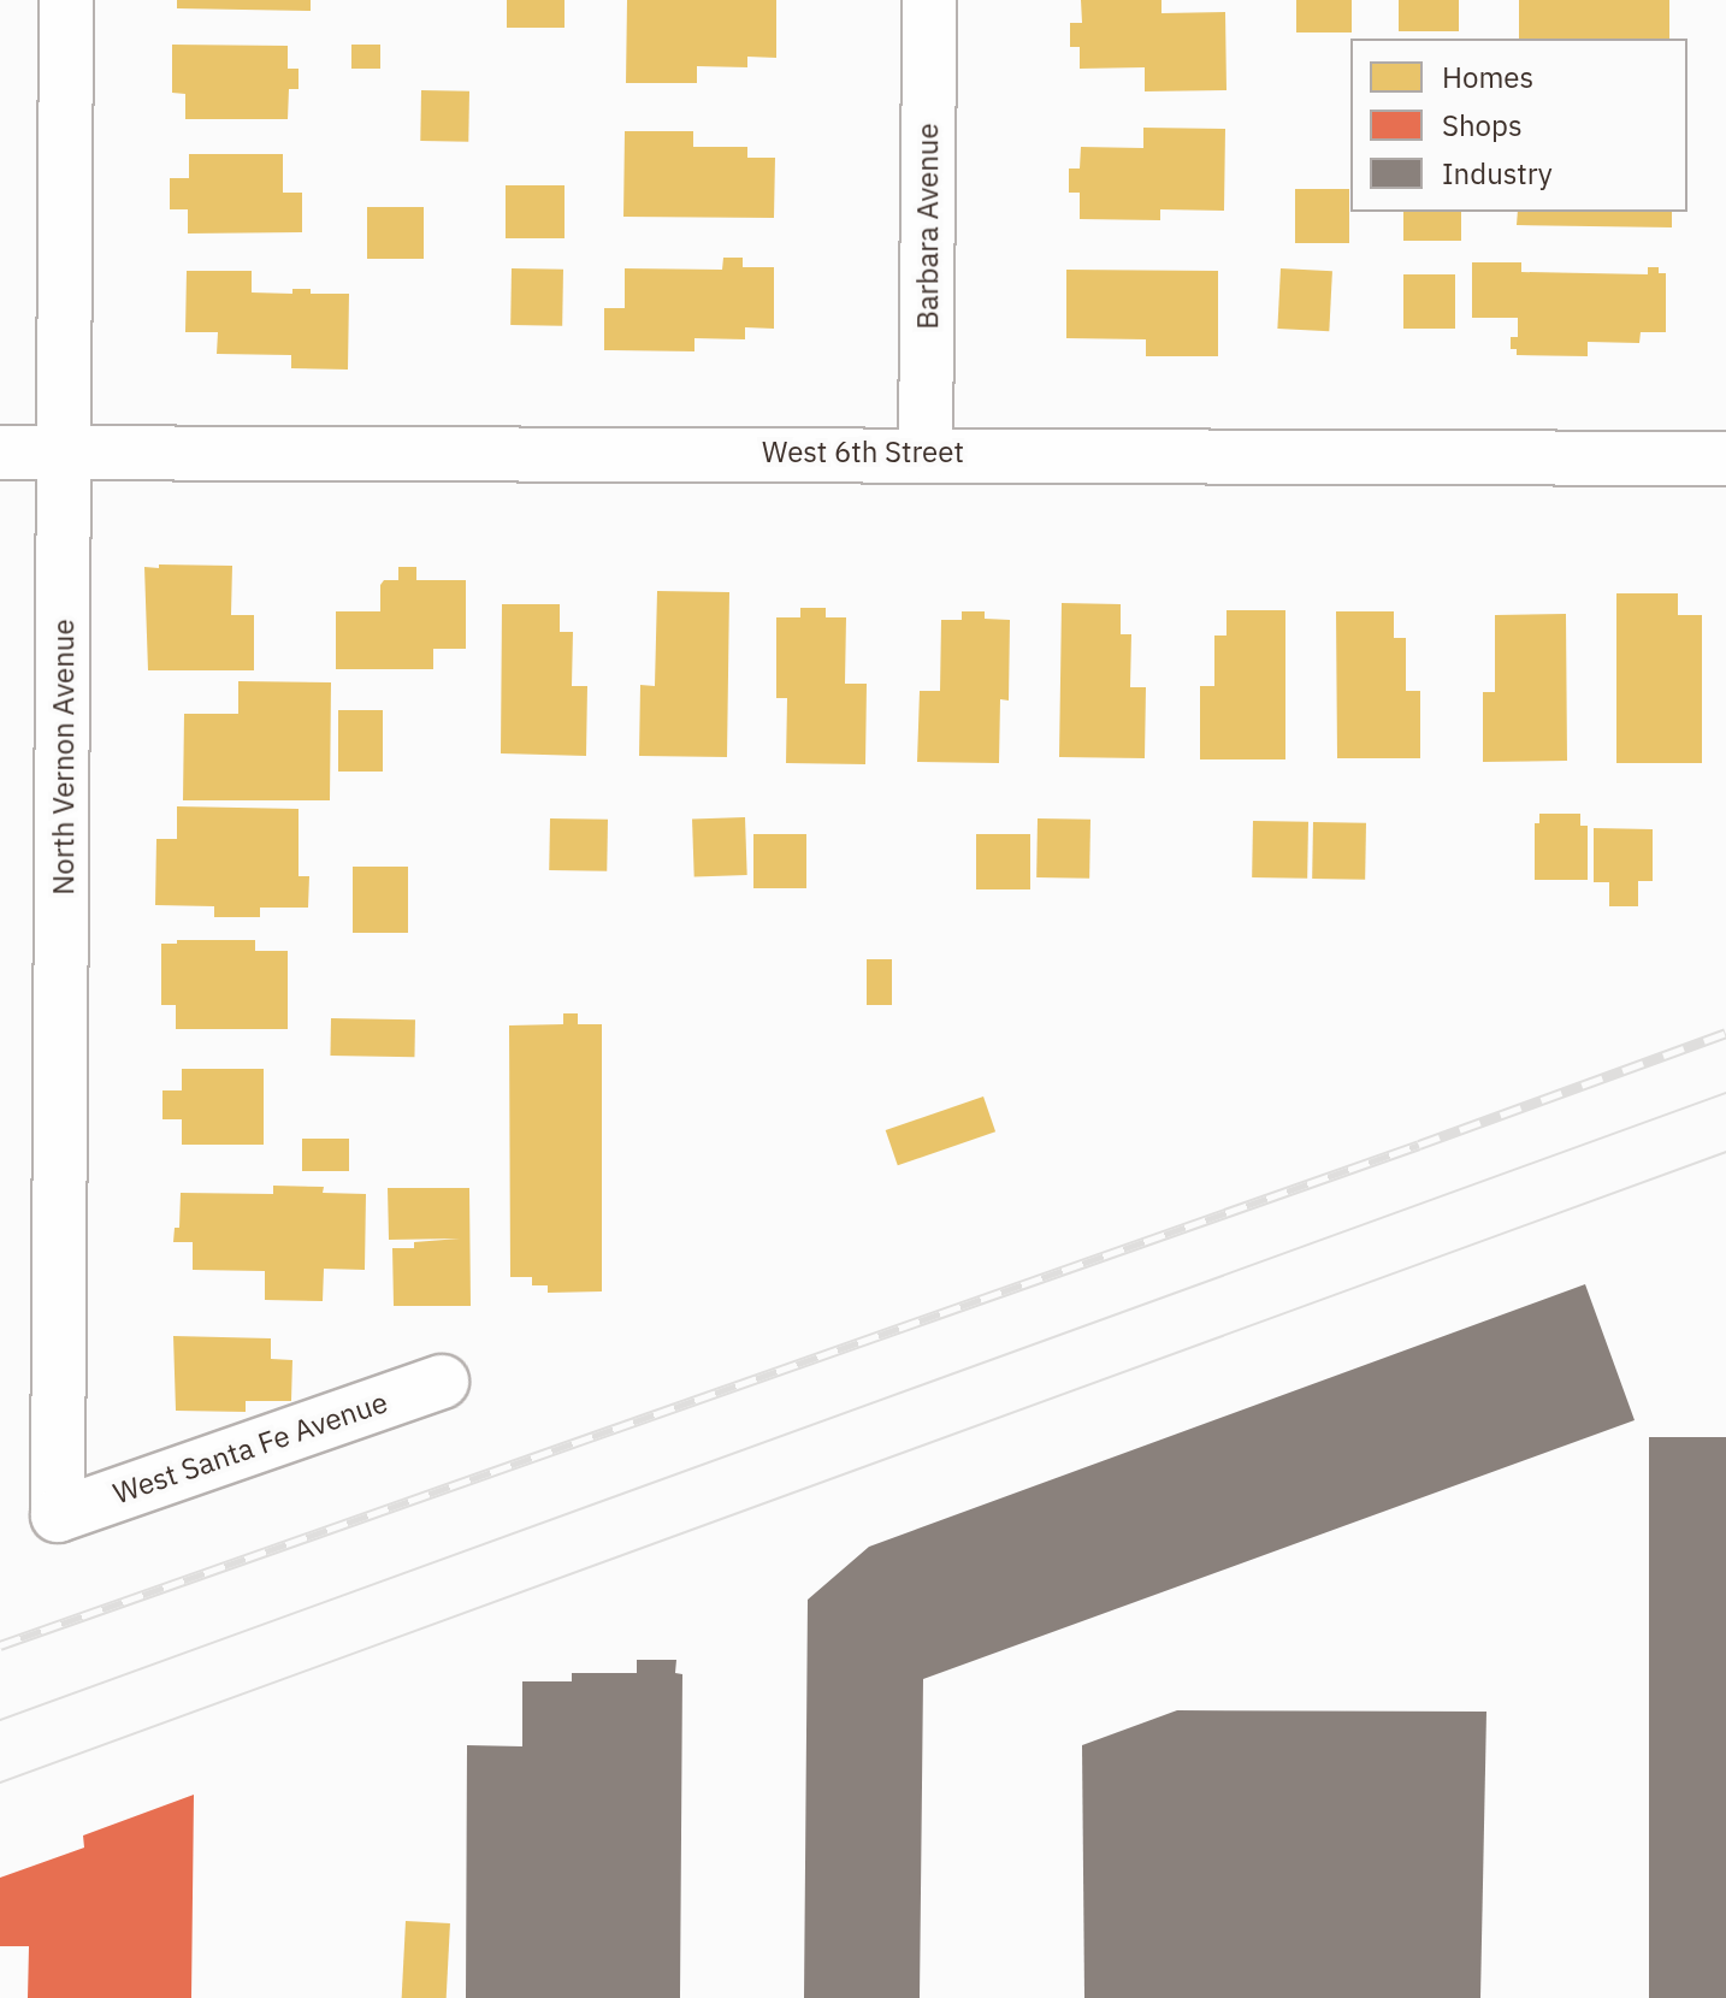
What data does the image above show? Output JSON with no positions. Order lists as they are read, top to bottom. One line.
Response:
{"streets":{"street":["Barbara Avenue","West 6th Street","North Vernon Avenue","West Santa Fe Avenue"]},"crossings":[["Barbara Avenue","West 6th Street"],["West 6th Street","North Vernon Avenue"],["North Vernon Avenue","West Santa Fe Avenue"]],"legend":["Homes","Shops","Industry"]}
